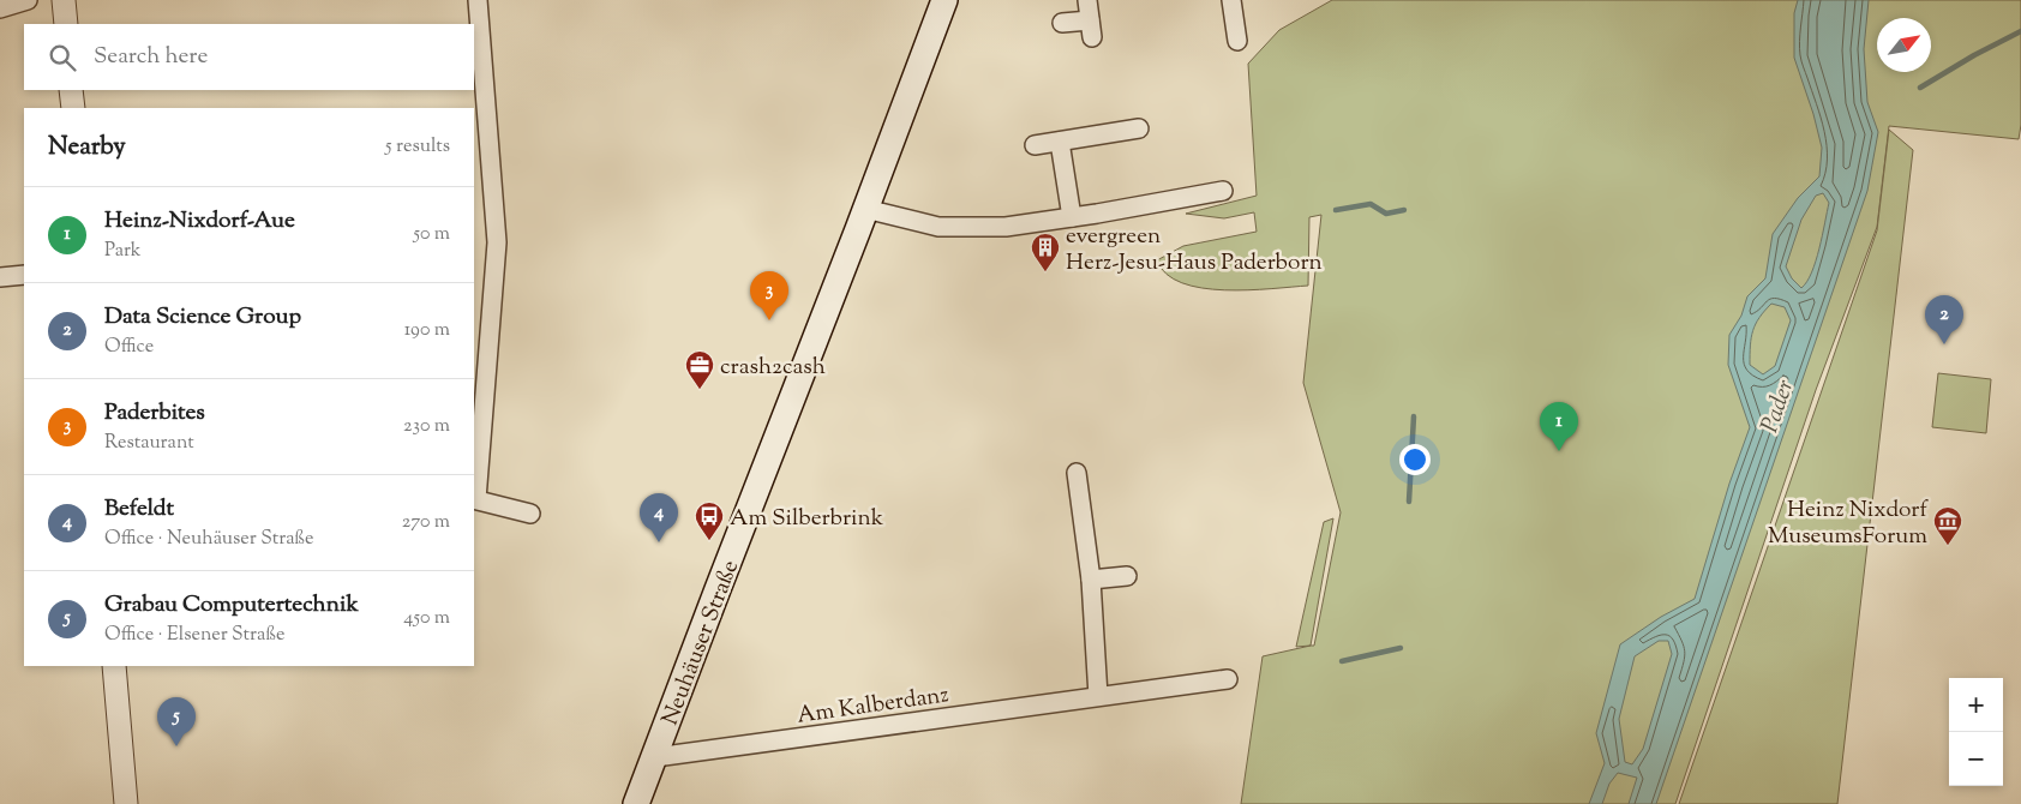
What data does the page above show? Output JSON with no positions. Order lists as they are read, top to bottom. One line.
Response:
{"streets":{"main road":["Neuhäuser Straße"],"street":["Am Kalberdanz"]},"crossings":[["Neuhäuser Straße","Am Kalberdanz"]],"water":["Pader"],"places":{"building":["evergreen Herz-Jesu-Haus Paderborn"],"office":["crash2cash"],"bus stop":["Am Silberbrink"],"museum":["Heinz Nixdorf MuseumsForum"]},"north":"top right","page":{"search":"Search here","heading":["Nearby","5 results"],"list":[{"mark":"1","name":"Heinz-Nixdorf-Aue","note":"Park","value":"50 m"},{"mark":"2","name":"Data Science Group","note":"Office","value":"190 m"},{"mark":"3","name":"Paderbites","note":"Restaurant","value":"230 m"},{"mark":"4","name":"Befeldt","note":"Office · Neuhäuser Straße","value":"270 m"},{"mark":"5","name":"Grabau Computertechnik","note":"Office · Elsener Straße","value":"450 m"}],"pins":["3","2","1","4","5"],"map_buttons":["+","−"]}}
